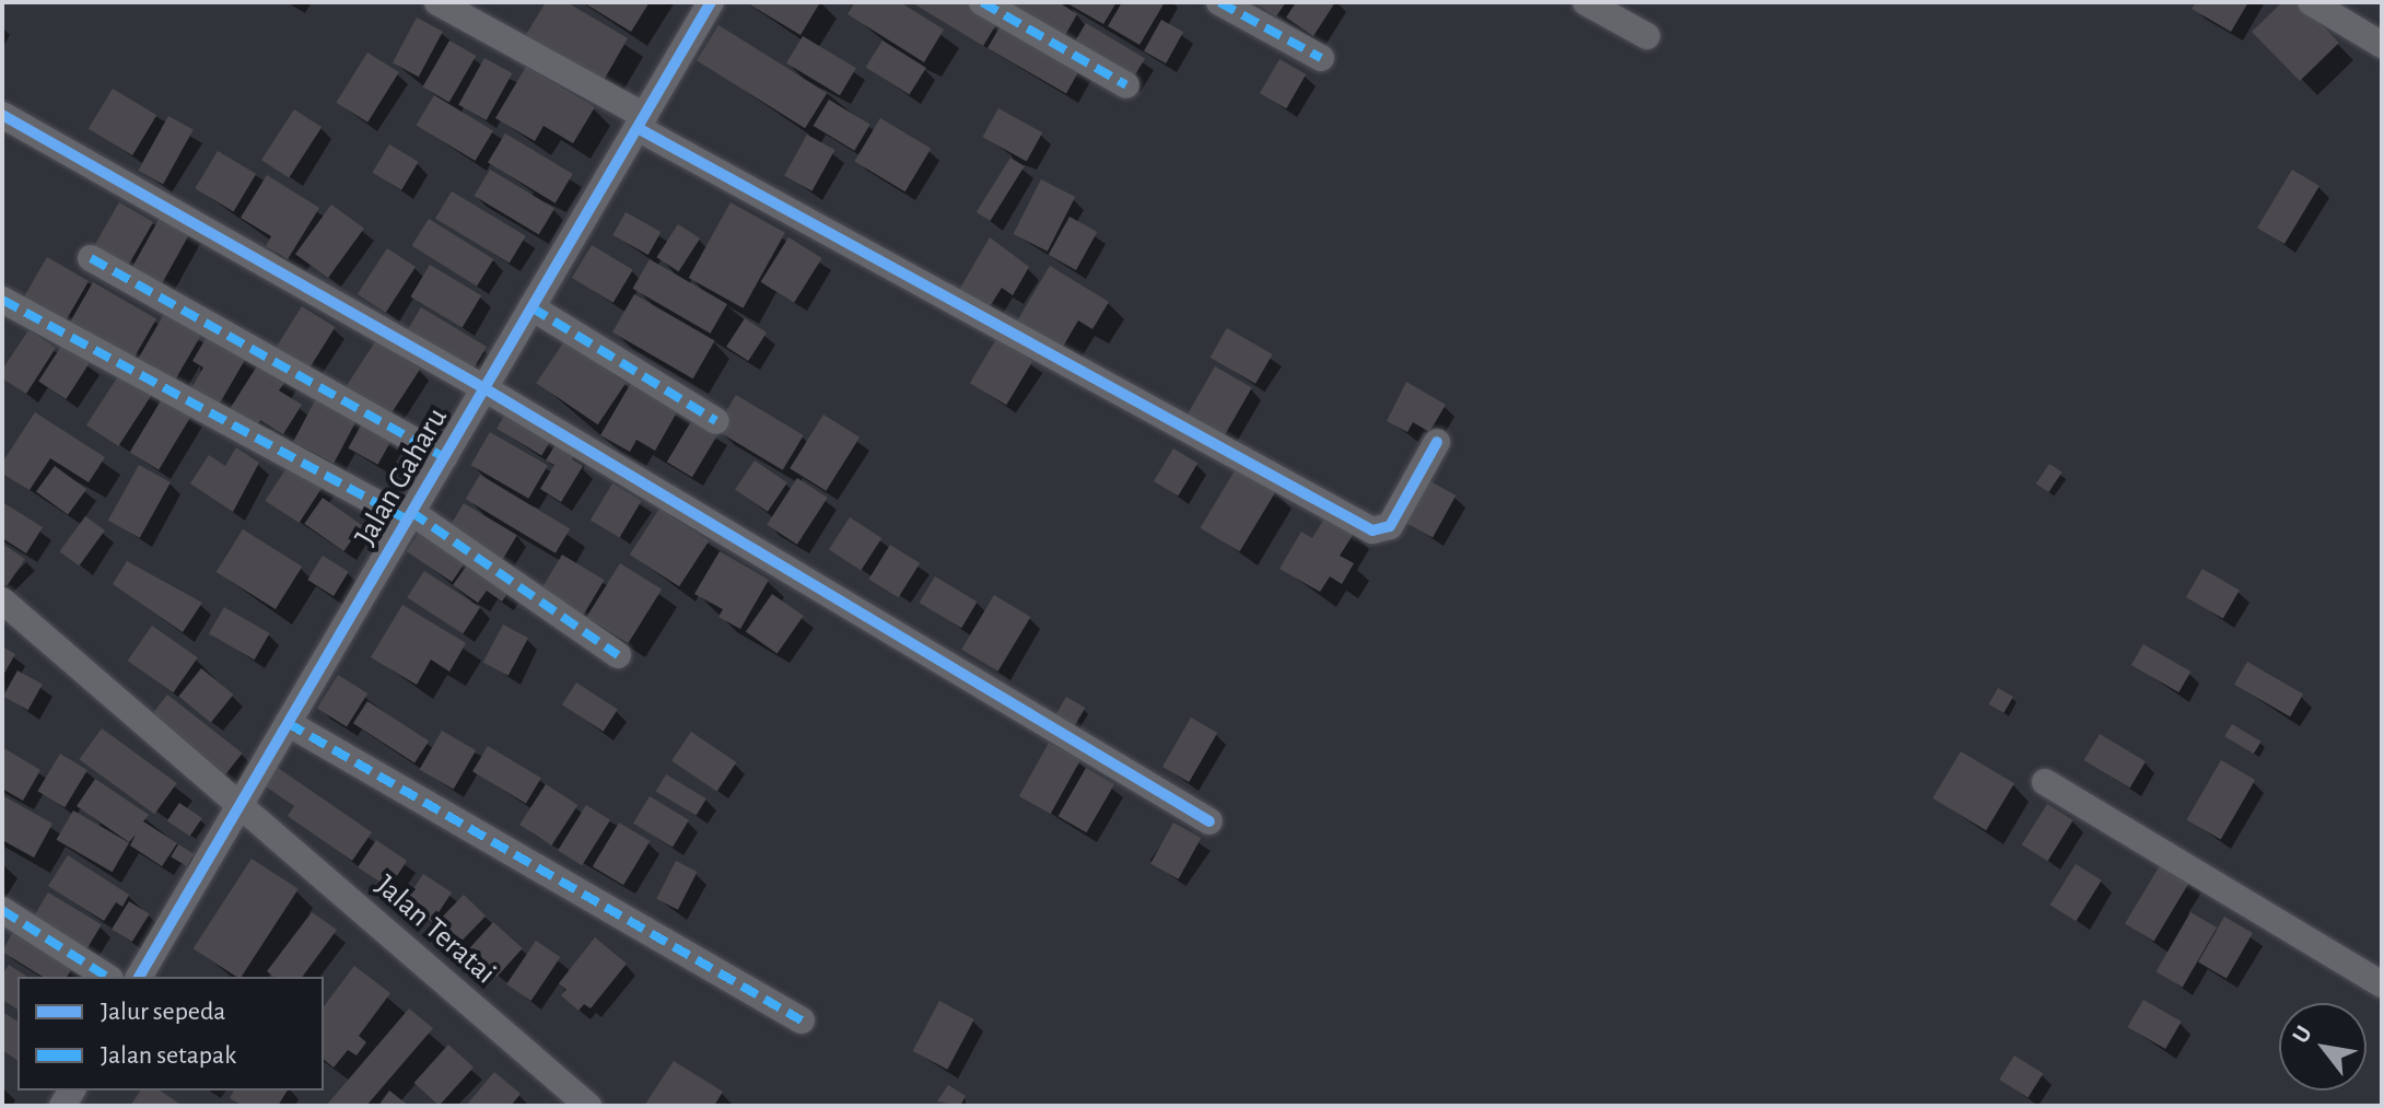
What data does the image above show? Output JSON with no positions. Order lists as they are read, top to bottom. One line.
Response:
{"streets":{"street":["Jalan Gaharu","Jalan Teratai"]},"crossings":[["Jalan Gaharu","Jalan Teratai"]],"legend":["Jalur sepeda","Jalan setapak"],"north":"top left"}
